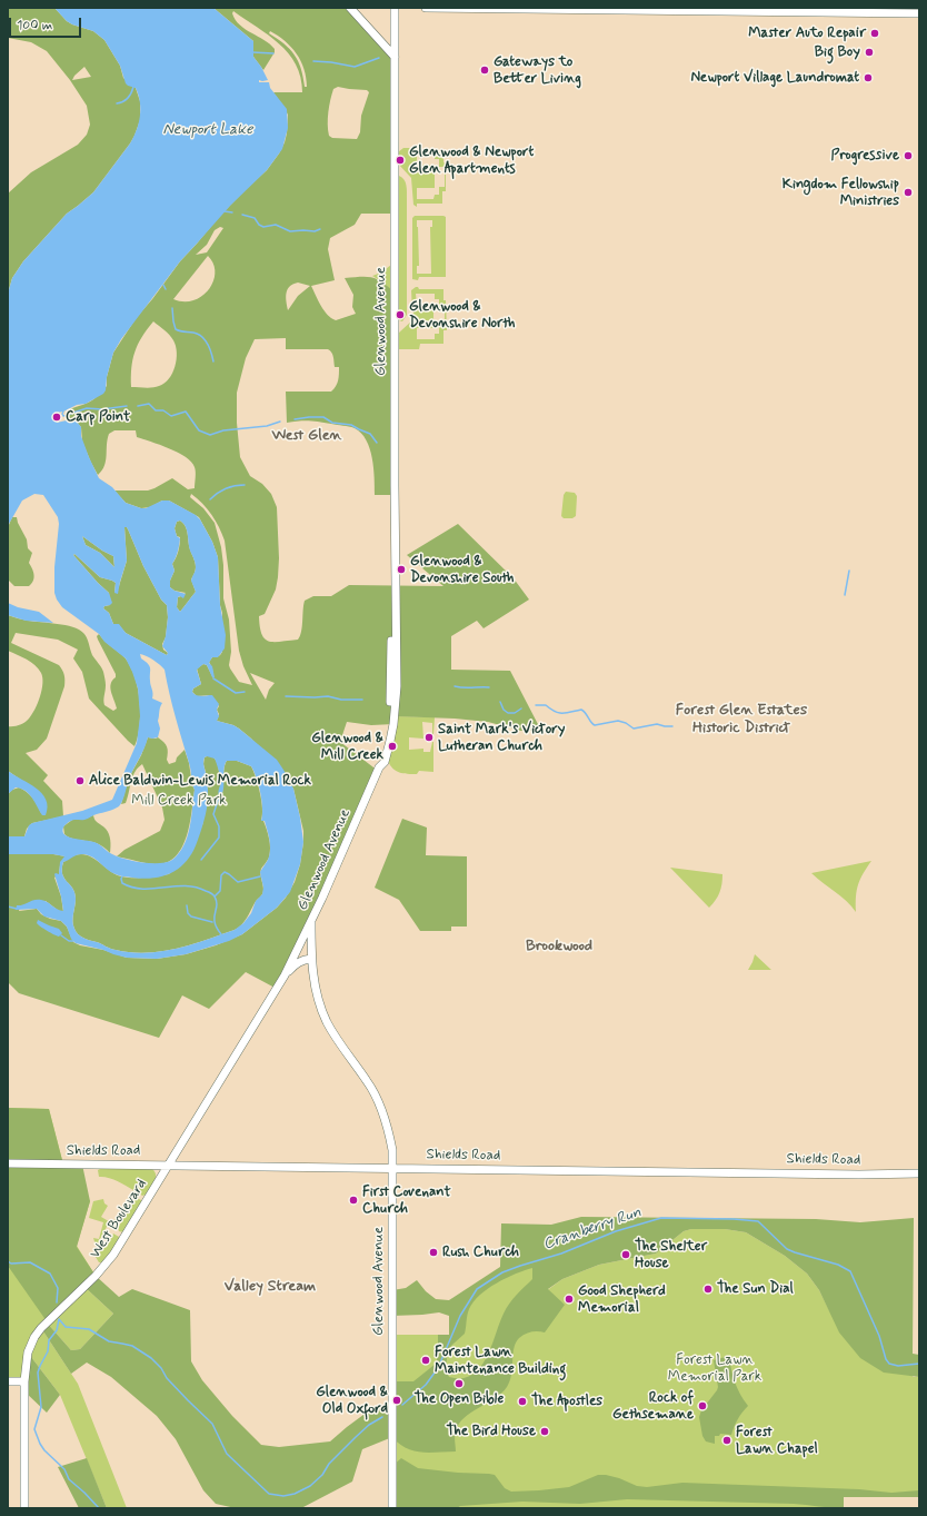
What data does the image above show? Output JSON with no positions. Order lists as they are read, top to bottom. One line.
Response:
{"streets":{"street":["Glenwood Avenue","Shields Road","West Boulevard"]},"crossings":[["Glenwood Avenue","Shields Road"],["Glenwood Avenue","West Boulevard"],["Shields Road","West Boulevard"]],"districts":["West Glen","Forest Glen Estates Historic District","Brookwood","Valley Stream"],"water":["Newport Lake","Cranberry Run"],"parks":["Mill Creek Park","Forest Lawn Memorial Park"],"places":["Master Auto Repair","Big Boy","Gateways to Better Living","Newport Village Laundromat","Progressive","Glenwood & Newport Glen Apartments","Kingdom Fellowship Ministries","Glenwood & Devonshire North","Carp Point","Glenwood & Devonshire South","Saint Mark's Victory Lutheran Church","Glenwood & Mill Creek","Alice Baldwin-Lewis Memorial Rock","First Covenant Church","Rush Church","The Shelter House","The Sun Dial","Good Shepherd Memorial","Forest Lawn Maintenance Building","The Open Bible","Glenwood & Old Oxford","The Apostles","Rock of Gethsemane","The Bird House","Forest Lawn Chapel"],"scale_bar":"100 m"}
